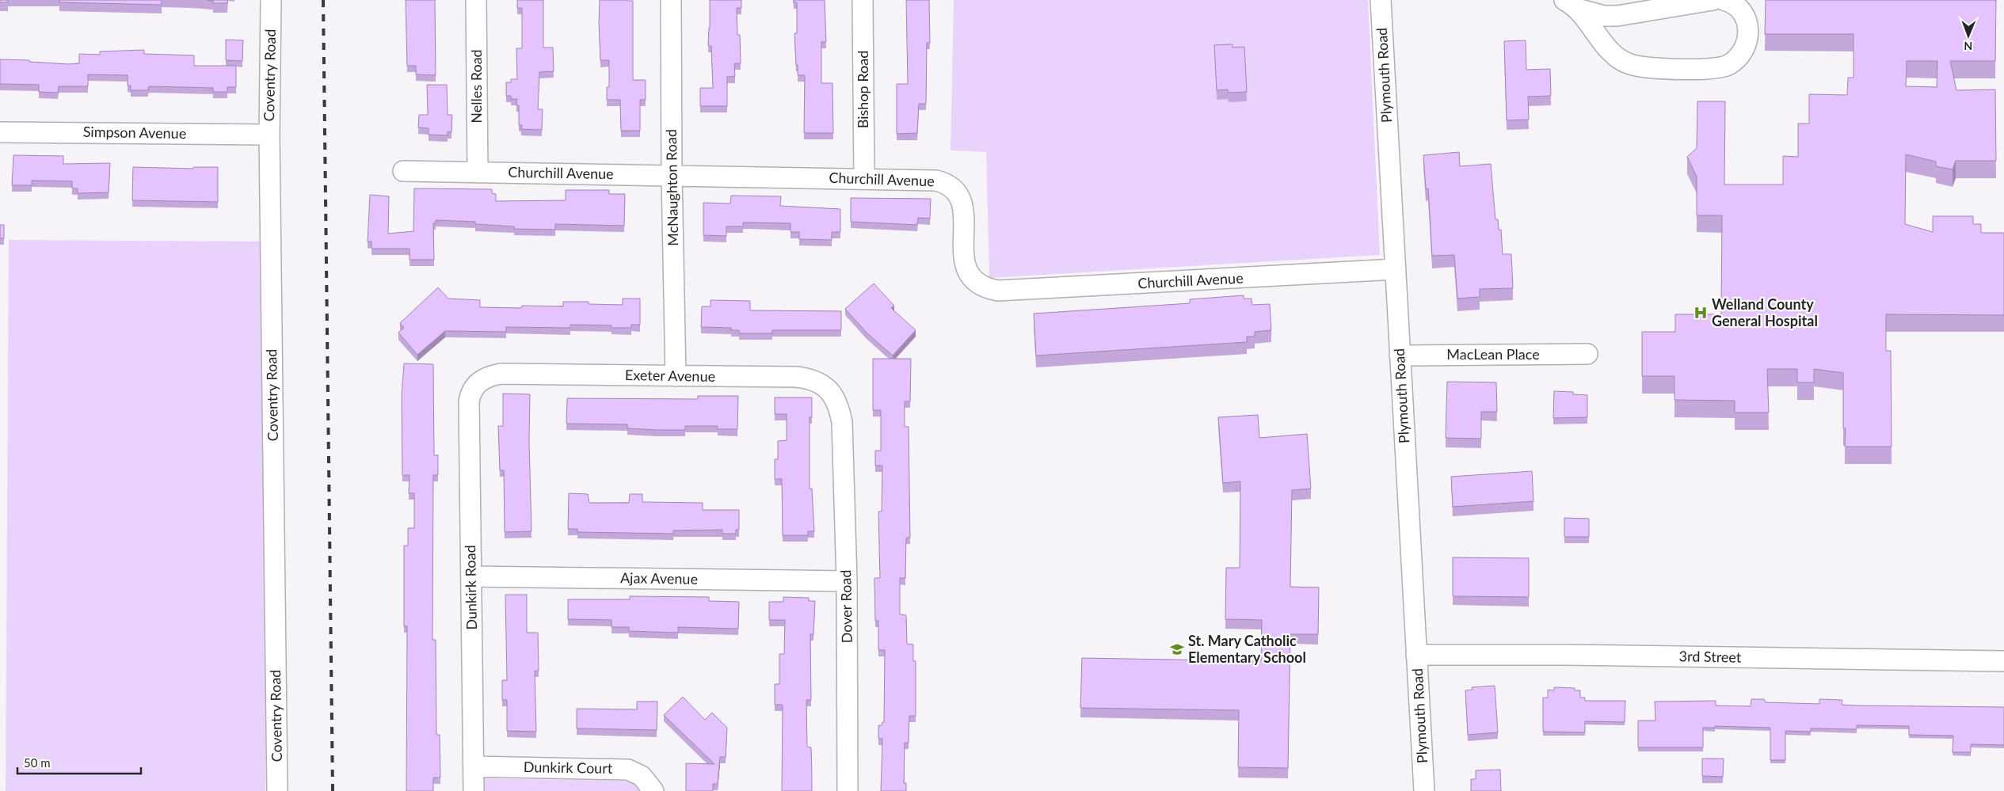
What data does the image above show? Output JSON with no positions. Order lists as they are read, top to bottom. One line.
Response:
{"streets":{"street":["Coventry Road","Plymouth Road","Nelles Road","Bishop Road","Simpson Avenue","Churchill Avenue","McNaughton Road","MacLean Place","Exeter Avenue","Ajax Avenue","Dunkirk Road","Dover Road","3rd Street","Dunkirk Court"]},"crossings":[["Coventry Road","Simpson Avenue"],["Plymouth Road","Churchill Avenue"],["Plymouth Road","MacLean Place"],["Plymouth Road","3rd Street"],["Nelles Road","Churchill Avenue"],["Bishop Road","Churchill Avenue"],["Churchill Avenue","McNaughton Road"],["McNaughton Road","Exeter Avenue"],["Exeter Avenue","Dunkirk Road"],["Exeter Avenue","Dover Road"],["Ajax Avenue","Dunkirk Road"],["Ajax Avenue","Dover Road"],["Dunkirk Road","Dunkirk Court"]],"places":{"hospital":["Welland County General Hospital"],"school or university":["St. Mary Catholic Elementary School"]},"scale_bar":"50 m","north":"bottom"}
